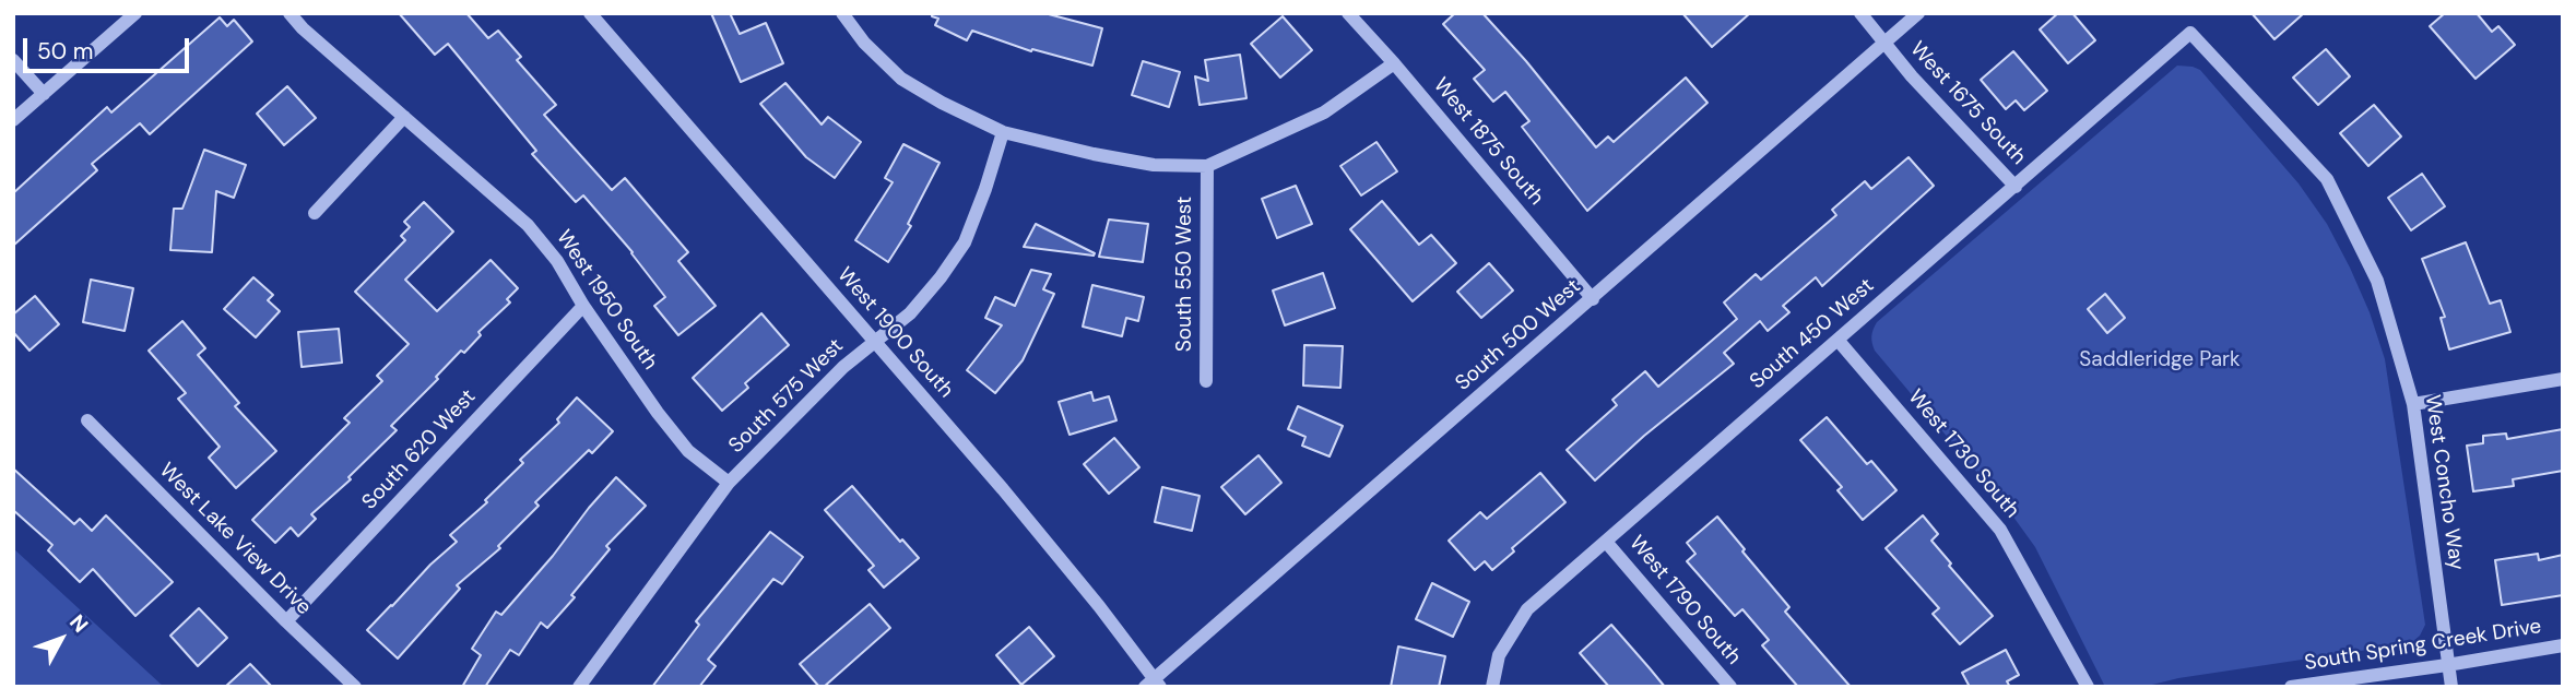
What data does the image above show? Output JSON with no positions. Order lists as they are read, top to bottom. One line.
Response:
{"streets":{"street":["West 1675 South","West 1875 South","South 550 West","West 1950 South","West 1900 South","South 450 West","South 500 West","South 575 West","South 620 West","West 1730 South","West Concho Way","West Lake View Drive","West 1790 South","South Spring Creek Drive"]},"crossings":[["West 1675 South","South 450 West"],["West 1675 South","South 500 West"],["West 1875 South","South 500 West"],["West 1950 South","South 575 West"],["West 1950 South","South 620 West"],["West 1900 South","South 500 West"],["West 1900 South","South 575 West"],["South 450 West","West 1730 South"],["South 450 West","West Concho Way"],["South 450 West","West 1790 South"],["South 620 West","West Lake View Drive"],["West Concho Way","South Spring Creek Drive"]],"parks":["Saddleridge Park"],"scale_bar":"50 m","north":"top right"}
